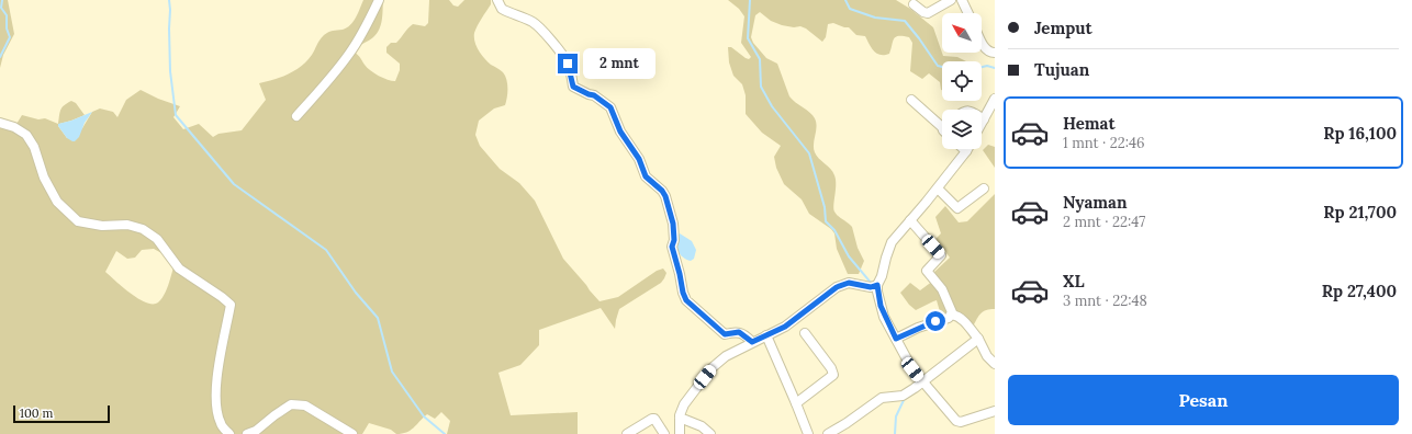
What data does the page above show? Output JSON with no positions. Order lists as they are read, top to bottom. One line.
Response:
{"scale_bar":"100 m","north":"top left","page":{"banner":["Jemput","Tujuan"],"bubble":"2 mnt","list":[{"name":"Hemat","note":"1 mnt · 22:46","value":"Rp 16,100"},{"name":"Nyaman","note":"2 mnt · 22:47","value":"Rp 21,700"},{"name":"XL","note":"3 mnt · 22:48","value":"Rp 27,400"}],"buttons":"Pesan","scale":"100 m"}}
